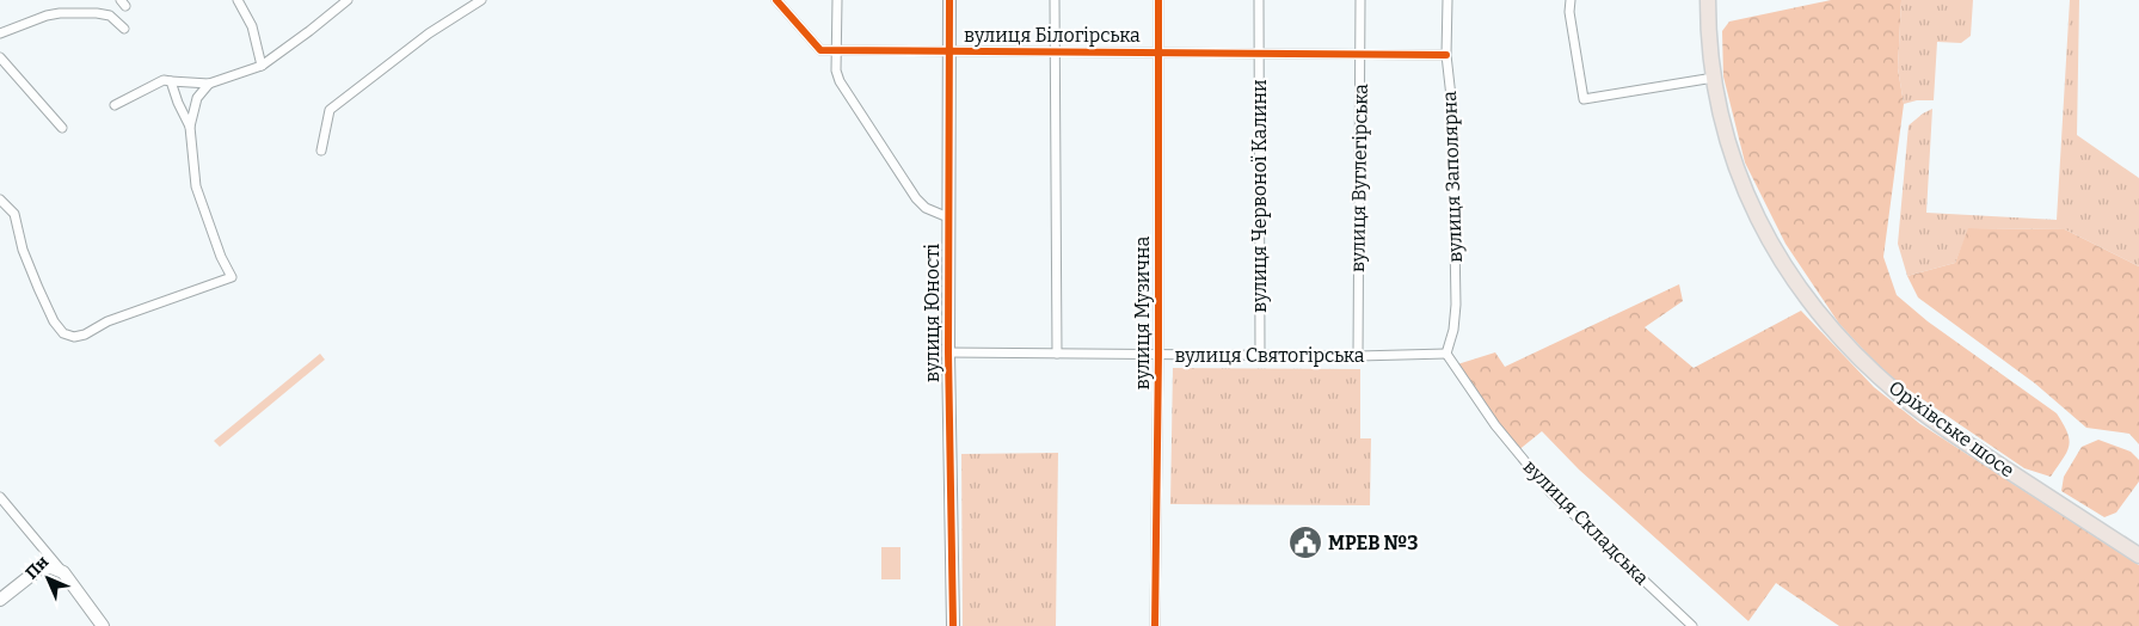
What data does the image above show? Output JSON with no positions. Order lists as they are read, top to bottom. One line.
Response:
{"streets":{"highway":["Оріхівське шосе"],"street":["вулиця Білогірська","вулиця Заполярна","вулиця Вуглегірська","вулиця Червоної Калини","вулиця Юності","вулиця Музична","вулиця Святогірська","вулиця Складська"]},"crossings":[["вулиця Білогірська","вулиця Заполярна"],["вулиця Білогірська","вулиця Вуглегірська"],["вулиця Білогірська","вулиця Червоної Калини"],["вулиця Білогірська","вулиця Юності"],["вулиця Білогірська","вулиця Музична"],["вулиця Заполярна","вулиця Святогірська"],["вулиця Заполярна","вулиця Складська"],["вулиця Вуглегірська","вулиця Святогірська"],["вулиця Червоної Калини","вулиця Святогірська"],["вулиця Юності","вулиця Святогірська"],["вулиця Музична","вулиця Святогірська"],["вулиця Святогірська","вулиця Складська"]],"places":{"public building":["МРЕВ №3"]},"north":"top left"}
